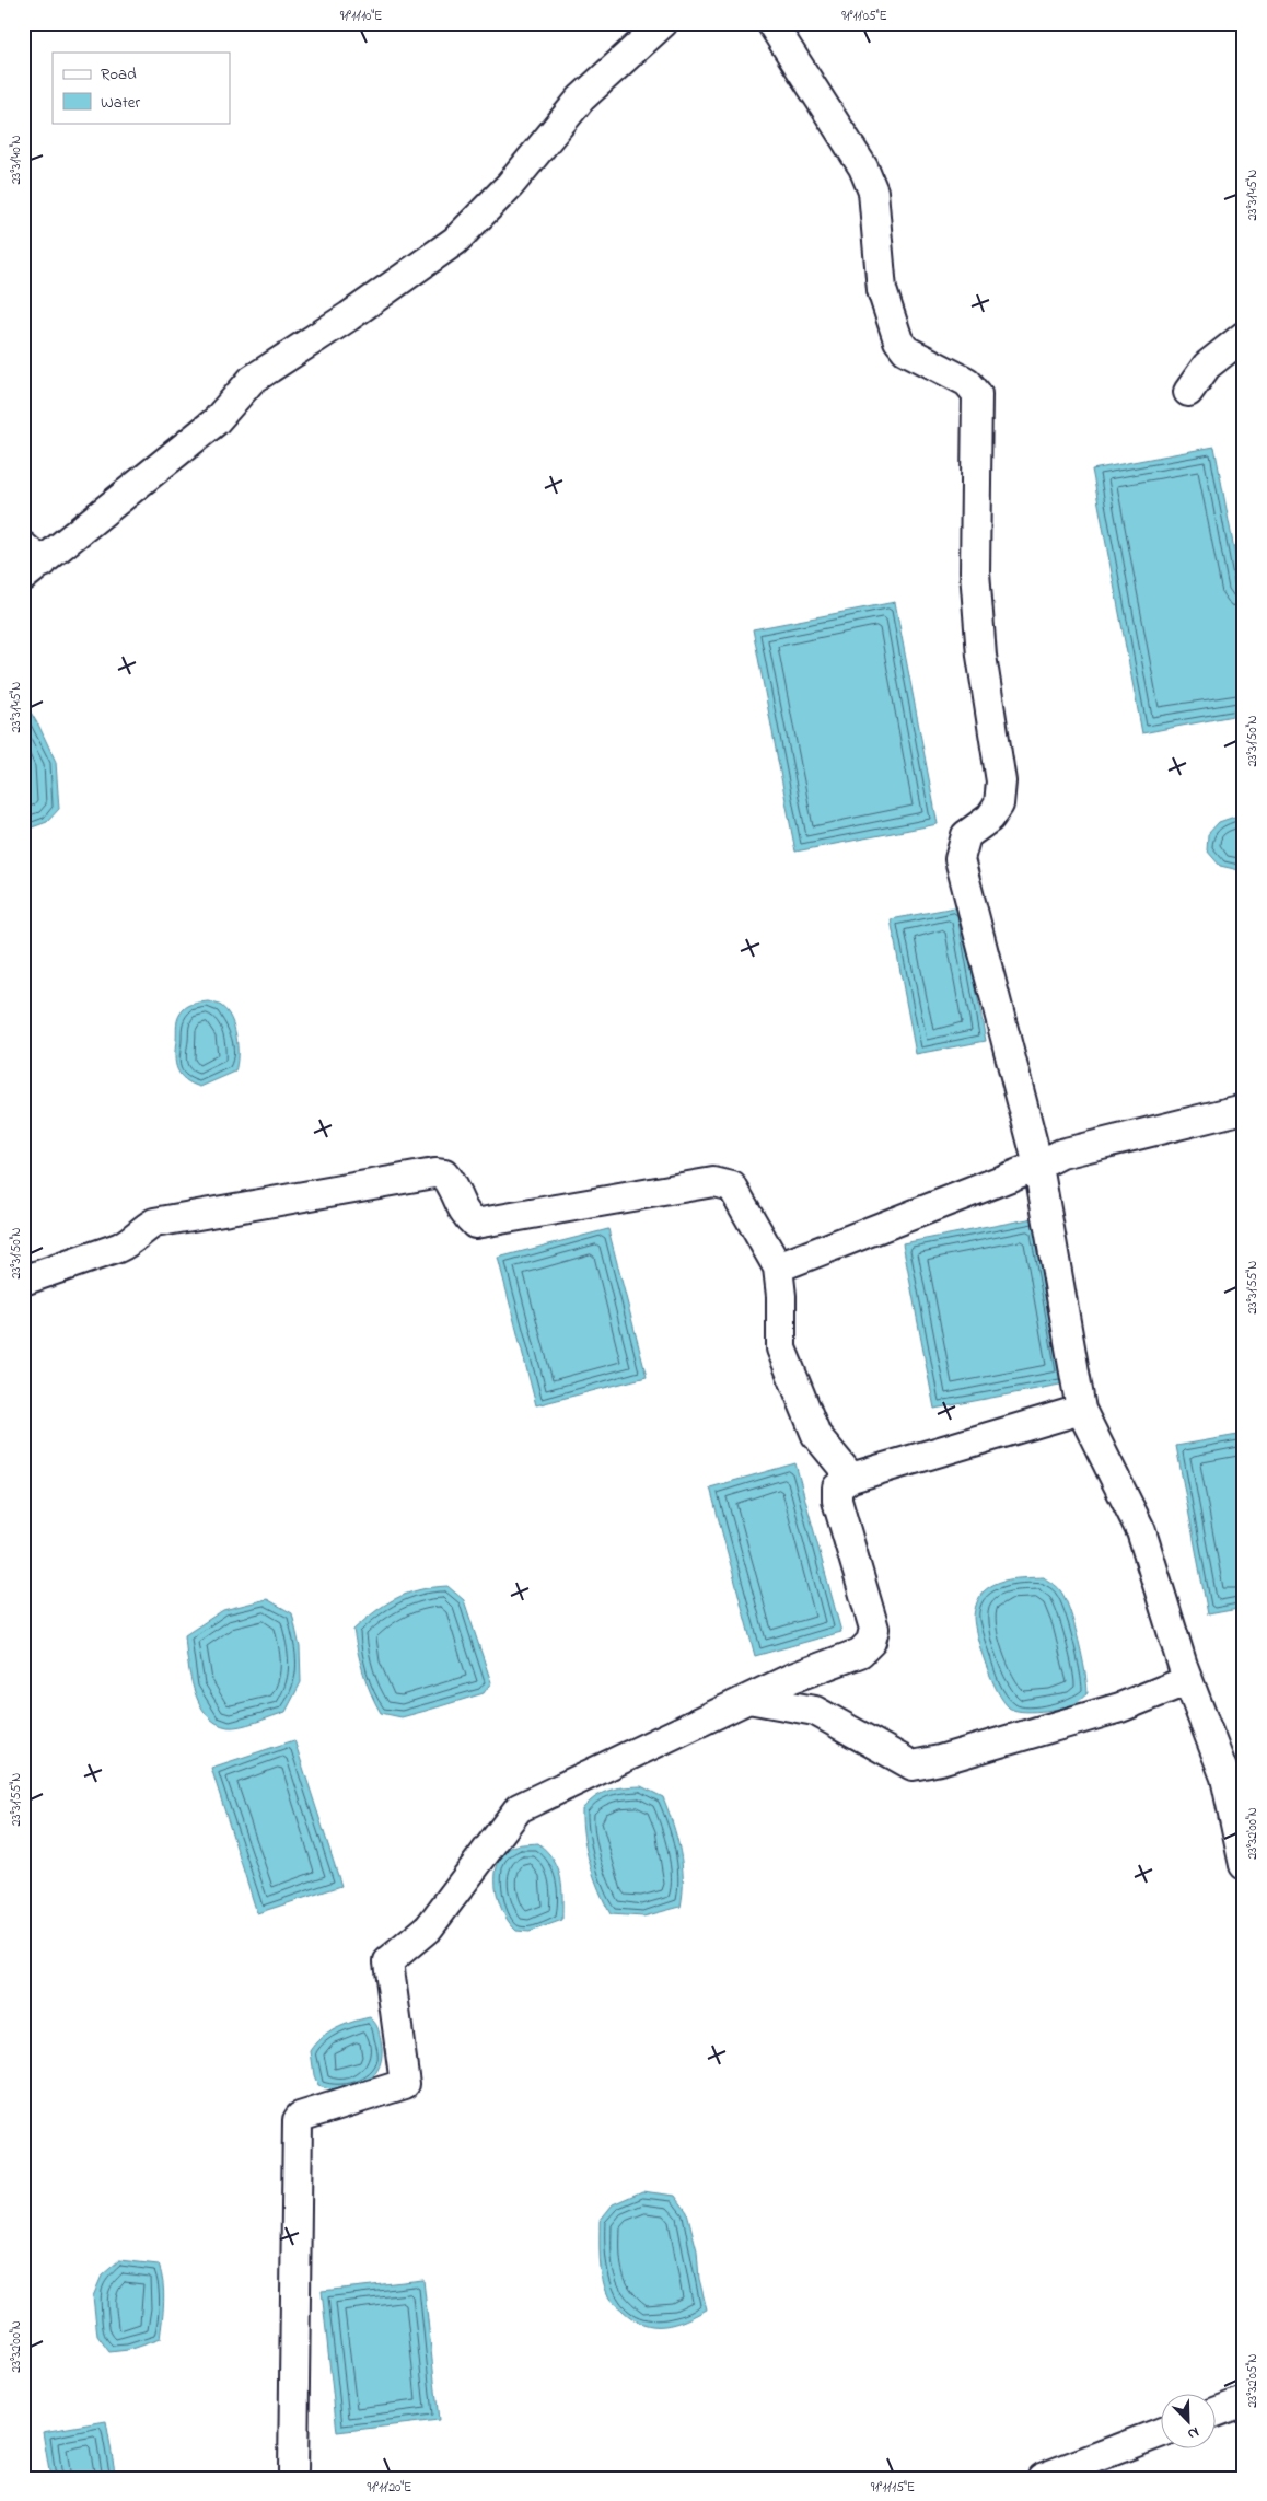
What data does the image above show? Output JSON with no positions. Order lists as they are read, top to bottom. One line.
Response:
{"legend":["Road","Water"],"north":"bottom right","coordinates":["91°11'10\"E","91°11'05\"E","23°31'40\"N","23°31'45\"N","23°31'50\"N","23°31'55\"N","23°32'00\"N","23°32'05\"N","91°11'20\"E","91°11'15\"E"]}
